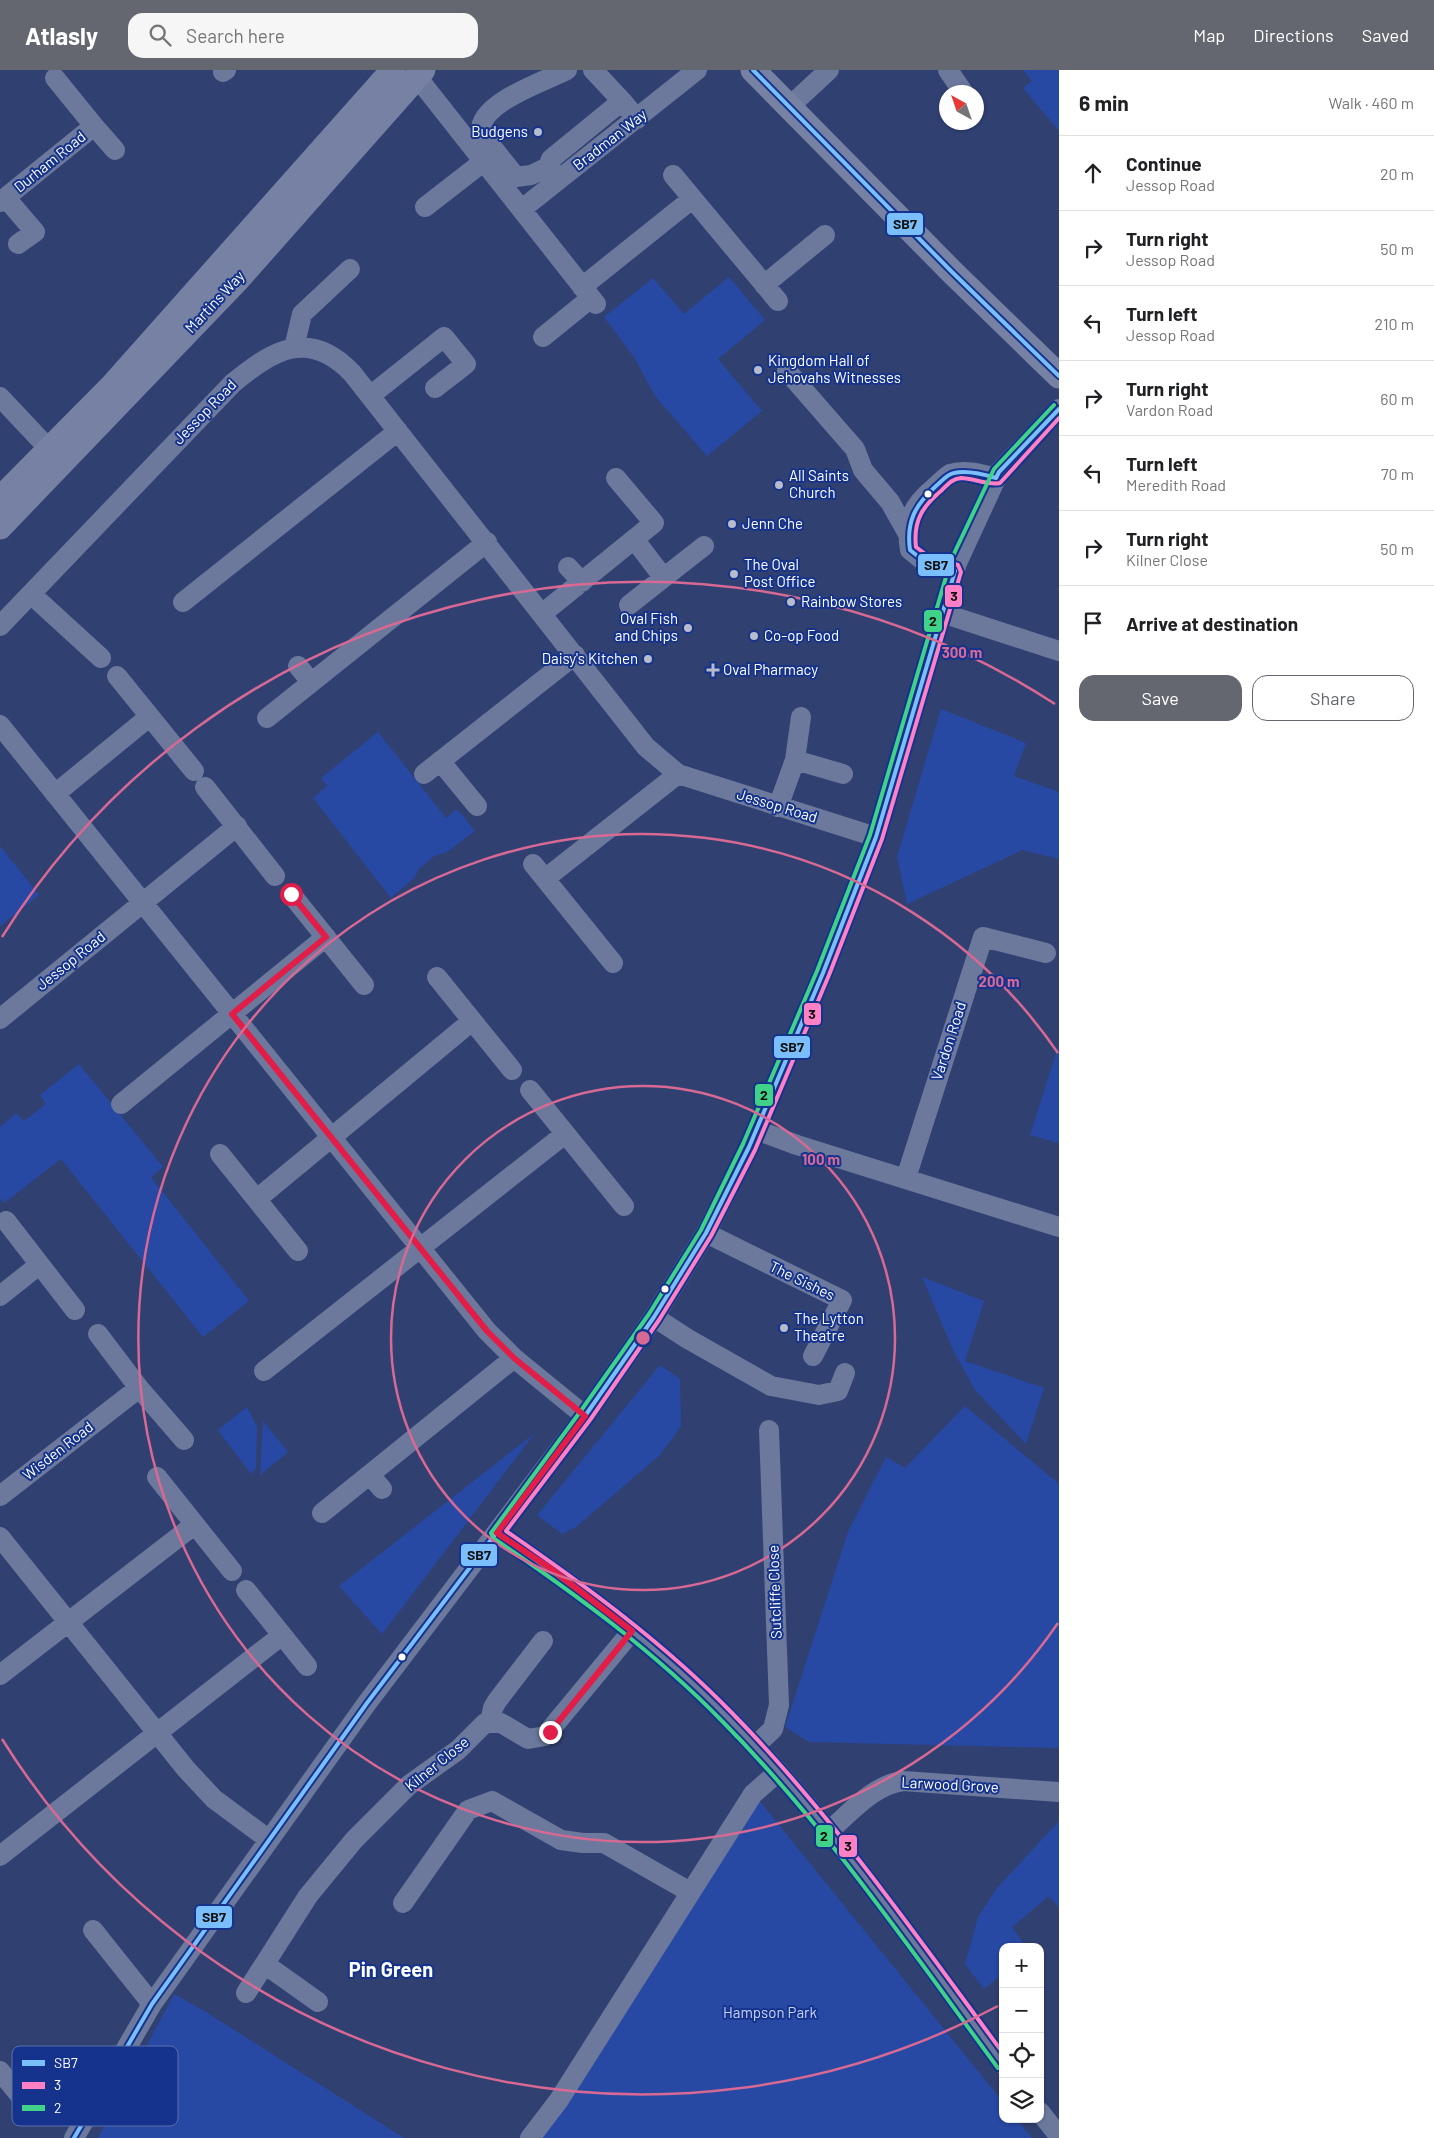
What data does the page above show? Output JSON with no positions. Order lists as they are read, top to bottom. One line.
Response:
{"streets":{"main road":["Martins Way"],"street":["Bradman Way","Durham Road","Jessop Road","Vardon Road","The Sishes","Wisden Road","Sutcliffe Close","Kilner Close","Larwood Grove"]},"districts":["Pin Green"],"parks":["Hampson Park"],"places":{"other":["Budgens","Kingdom Hall of Jehovahs Witnesses","All Saints Church","Jenn Che","The Oval Post Office","Rainbow Stores","Oval Fish and Chips","Co-op Food","Daisy's Kitchen","The Lytton Theatre"],"health":["Oval Pharmacy"]},"lines":["transit line SB7","transit line 2","transit line 3"],"legend":["SB7","3","2"],"north":"top left","page":{"header":"Atlasly","search":"Search here","nav":["Map","Directions","Saved"],"heading":["6 min","Walk · 460 m"],"list":[["Continue","Jessop Road","20 m"],["Turn right","Jessop Road","50 m"],["Turn left","Jessop Road","210 m"],["Turn right","Vardon Road","60 m"],["Turn left","Meredith Road","70 m"],["Turn right","Kilner Close","50 m"],"Arrive at destination"],"buttons":["Save","Share"],"map_buttons":["+","−"]},"rings":["300 m","200 m","100 m"]}
